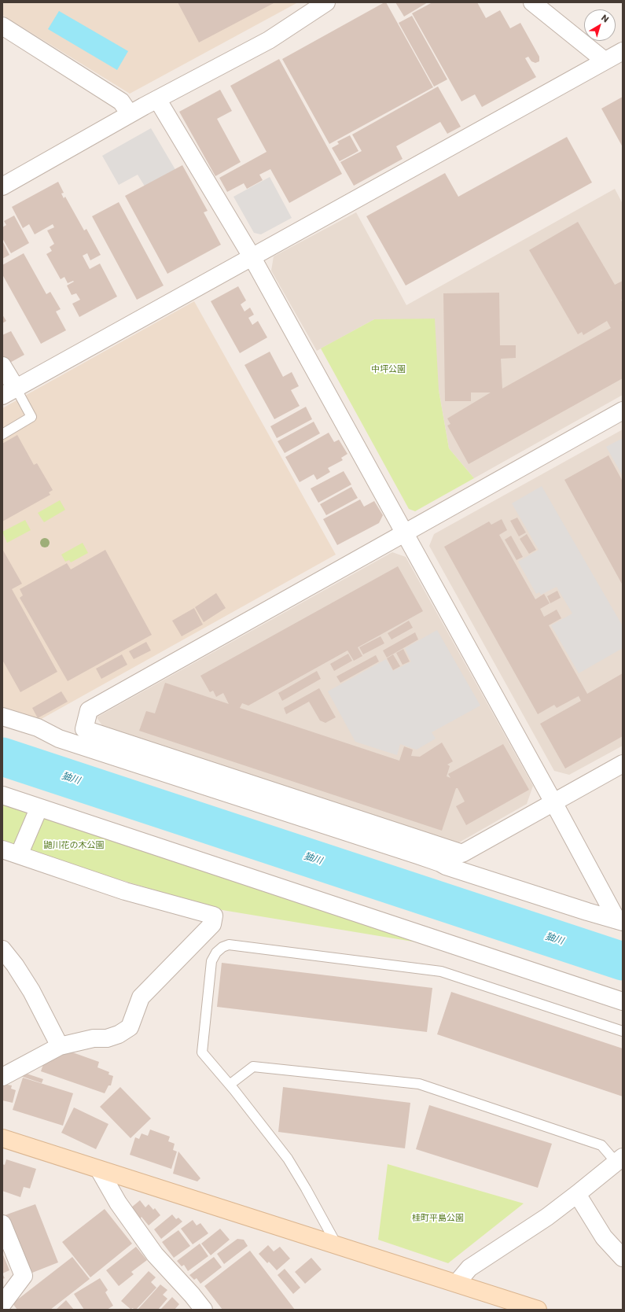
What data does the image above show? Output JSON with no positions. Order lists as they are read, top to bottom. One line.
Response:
{"water":["㹨川"],"parks":["中坪公園","鼬川花の木公園","桂町平島公園"],"north":"top right"}
